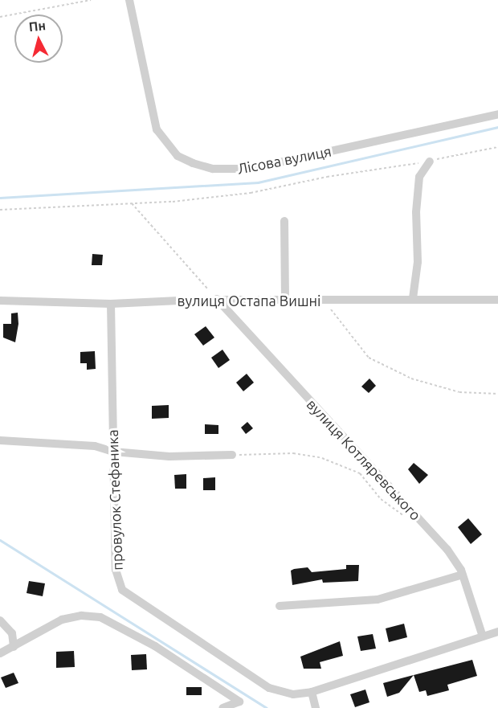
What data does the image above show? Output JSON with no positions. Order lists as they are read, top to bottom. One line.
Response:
{"streets":{"street":["Лісова вулиця","вулиця Остапа Вишні","вулиця Котляревського","провулок Стефаника"]},"crossings":[["вулиця Остапа Вишні","вулиця Котляревського"],["вулиця Остапа Вишні","провулок Стефаника"],["вулиця Котляревського","провулок Стефаника"]],"north":"top"}
